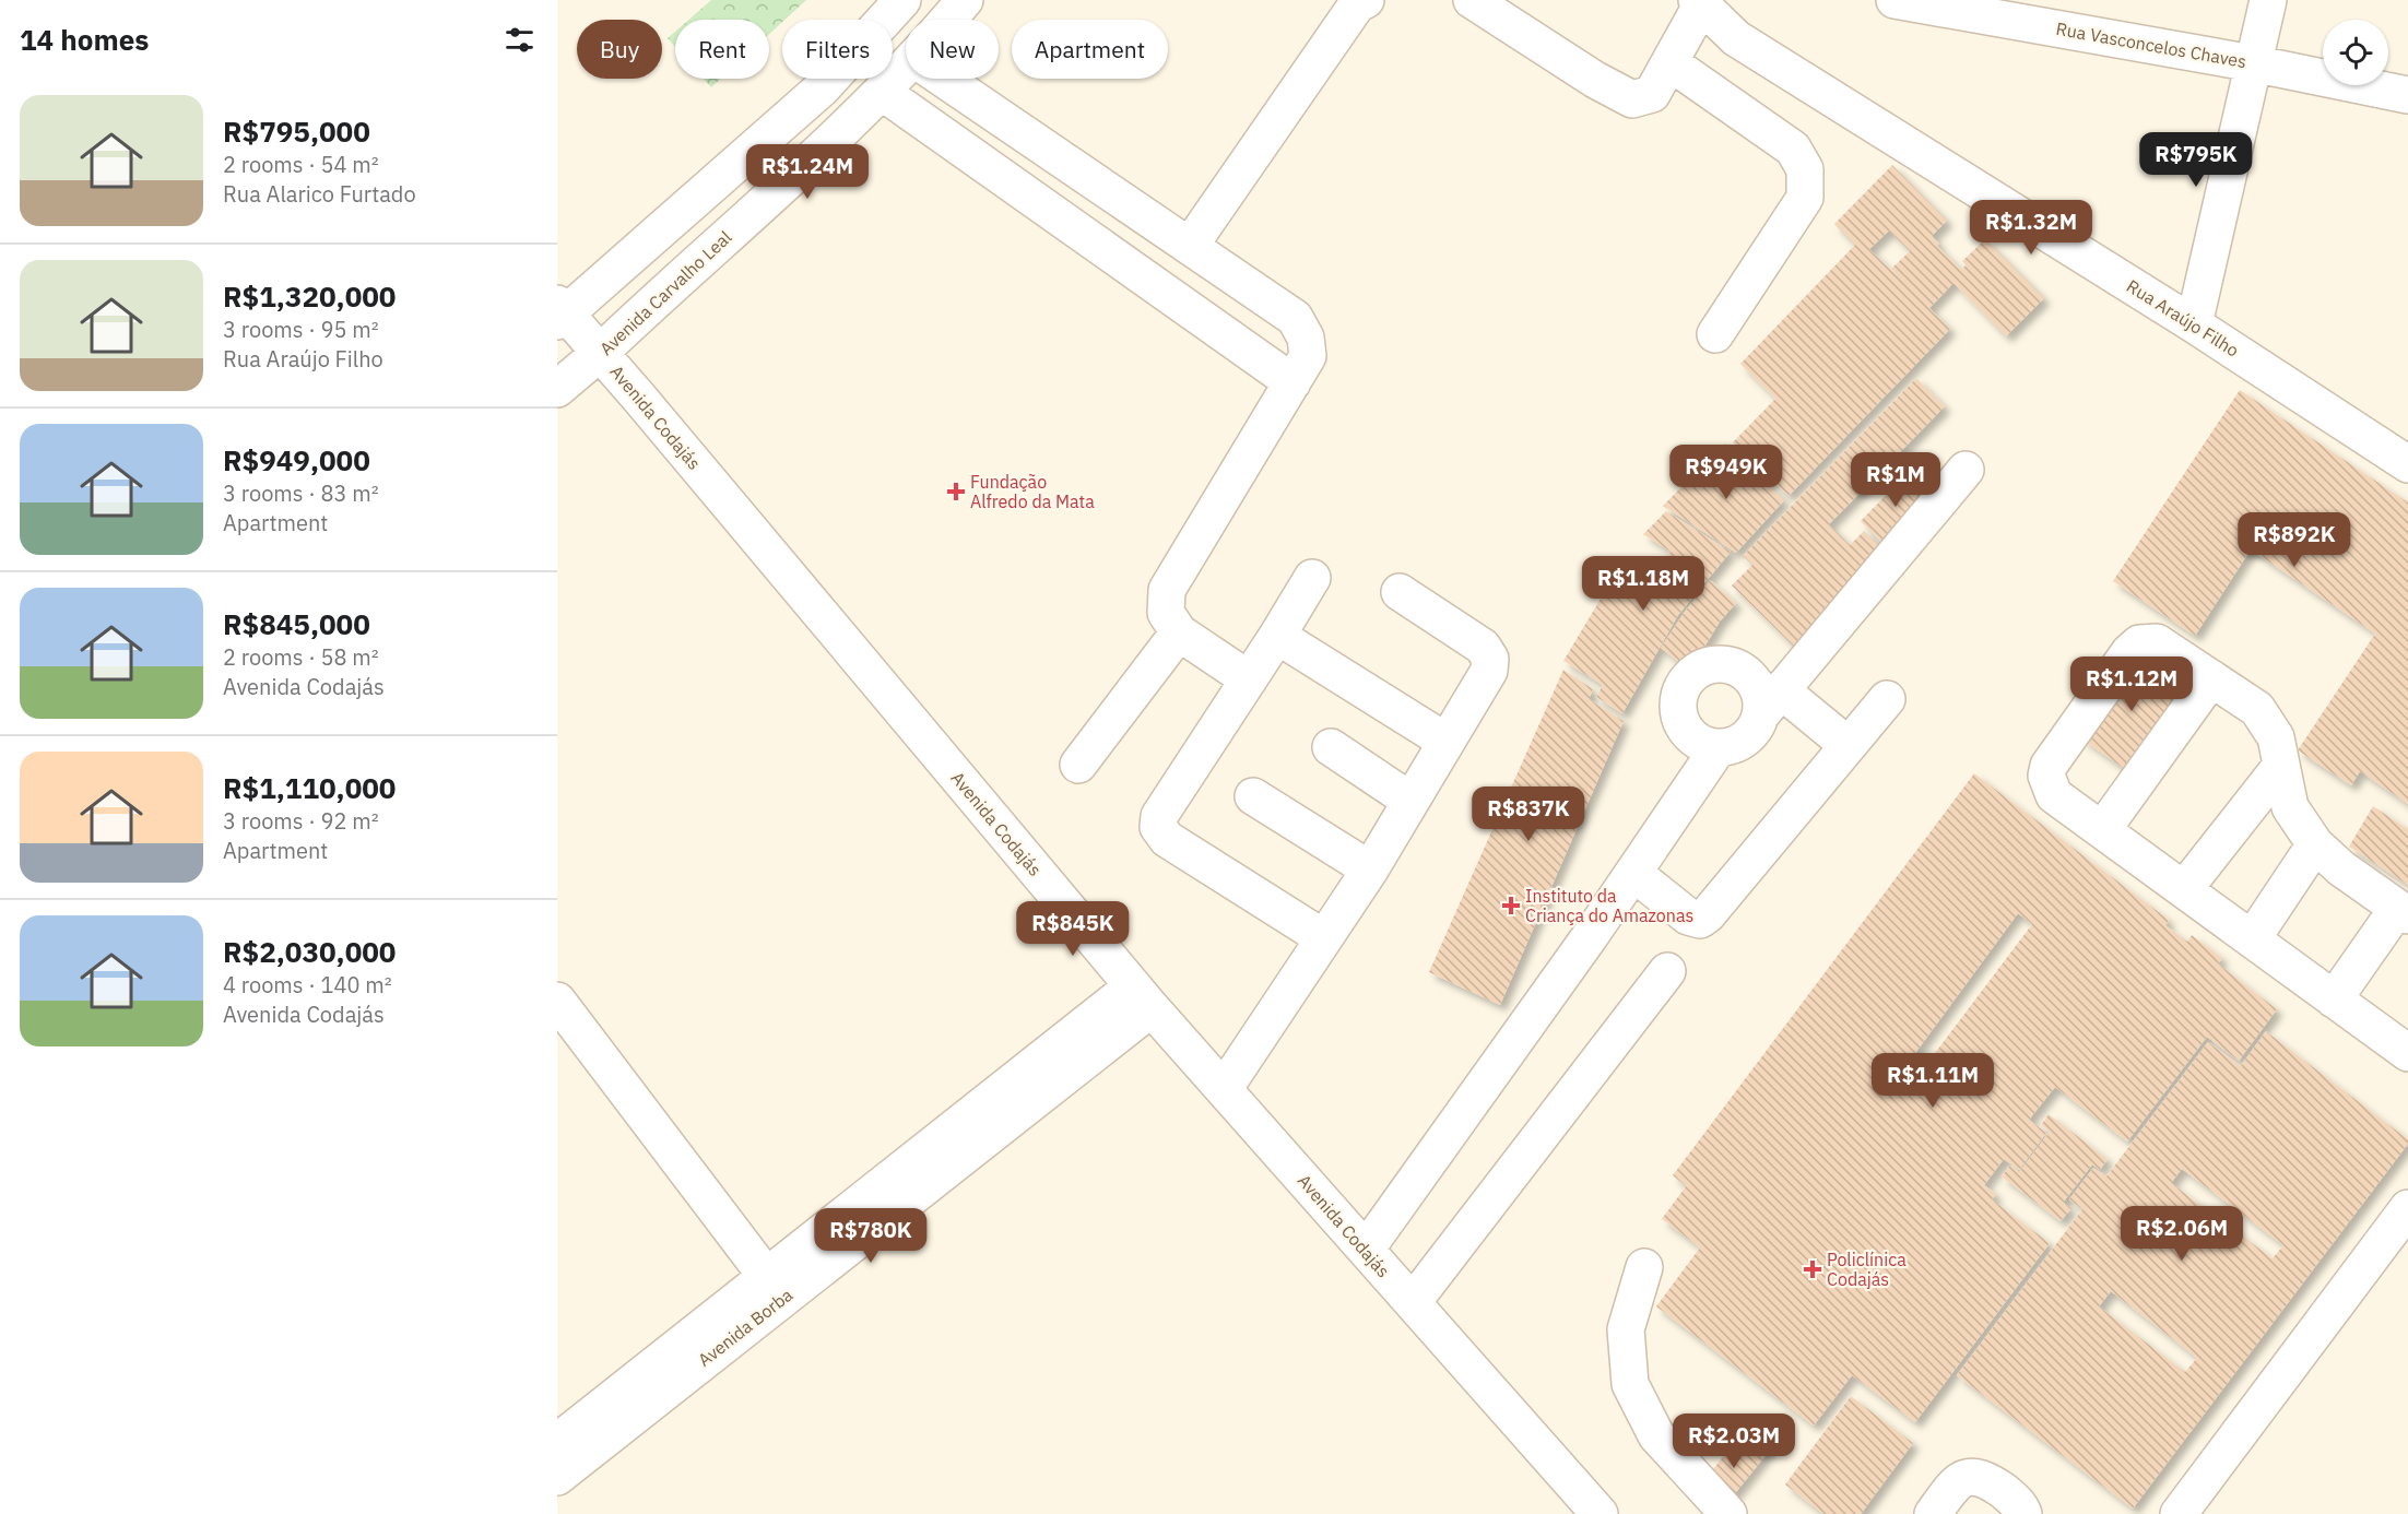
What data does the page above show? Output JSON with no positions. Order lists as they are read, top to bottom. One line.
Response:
{"streets":{"street":["Rua Vasconcelos Chaves","Avenida Carvalho Leal","Rua Araújo Filho","Avenida Codajás","Avenida Borba"]},"crossings":[["Avenida Carvalho Leal","Avenida Codajás"],["Avenida Codajás","Avenida Borba"]],"places":{"health":["Fundação Alfredo da Mata","Instituto da Criança do Amazonas","Policlínica Codajás"]},"page":{"heading":"14 homes","chip":["Buy","Rent","Filters","New","Apartment"],"list":[{"name":"R$795,000","note":"2 rooms · 54 m² · Rua Alarico Furtado"},{"name":"R$1,320,000","note":"3 rooms · 95 m² · Rua Araújo Filho"},{"name":"R$949,000","note":"3 rooms · 83 m² · Apartment"},{"name":"R$845,000","note":"2 rooms · 58 m² · Avenida Codajás"},{"name":"R$1,110,000","note":"3 rooms · 92 m² · Apartment"},{"name":"R$2,030,000","note":"4 rooms · 140 m² · Avenida Codajás"}],"price":["R$795K","R$1.24M","R$1.32M","R$949K","R$1M","R$892K","R$1.18M","R$1.12M","R$837K","R$845K","R$1.11M","R$2.06M","R$780K","R$2.03M"]}}
